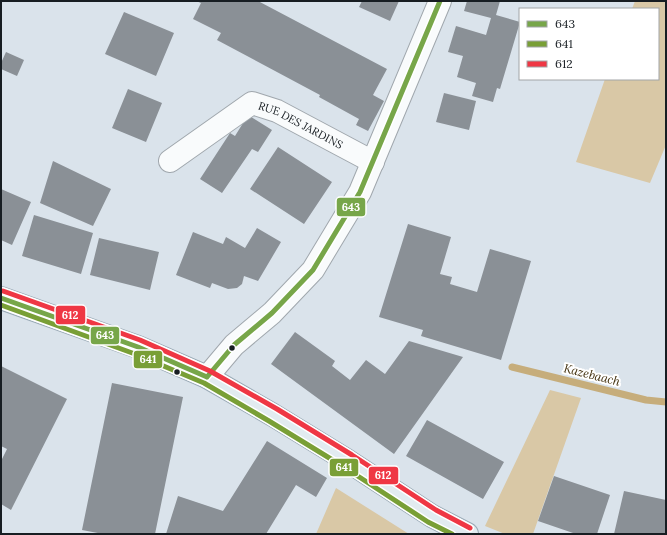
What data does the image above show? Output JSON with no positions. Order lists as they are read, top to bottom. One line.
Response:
{"streets":{"street":["RUE DES JARDINS"]},"water":["Kazebaach"],"lines":["transit line 643","transit line 612","transit line 641"],"legend":["643","641","612"]}
